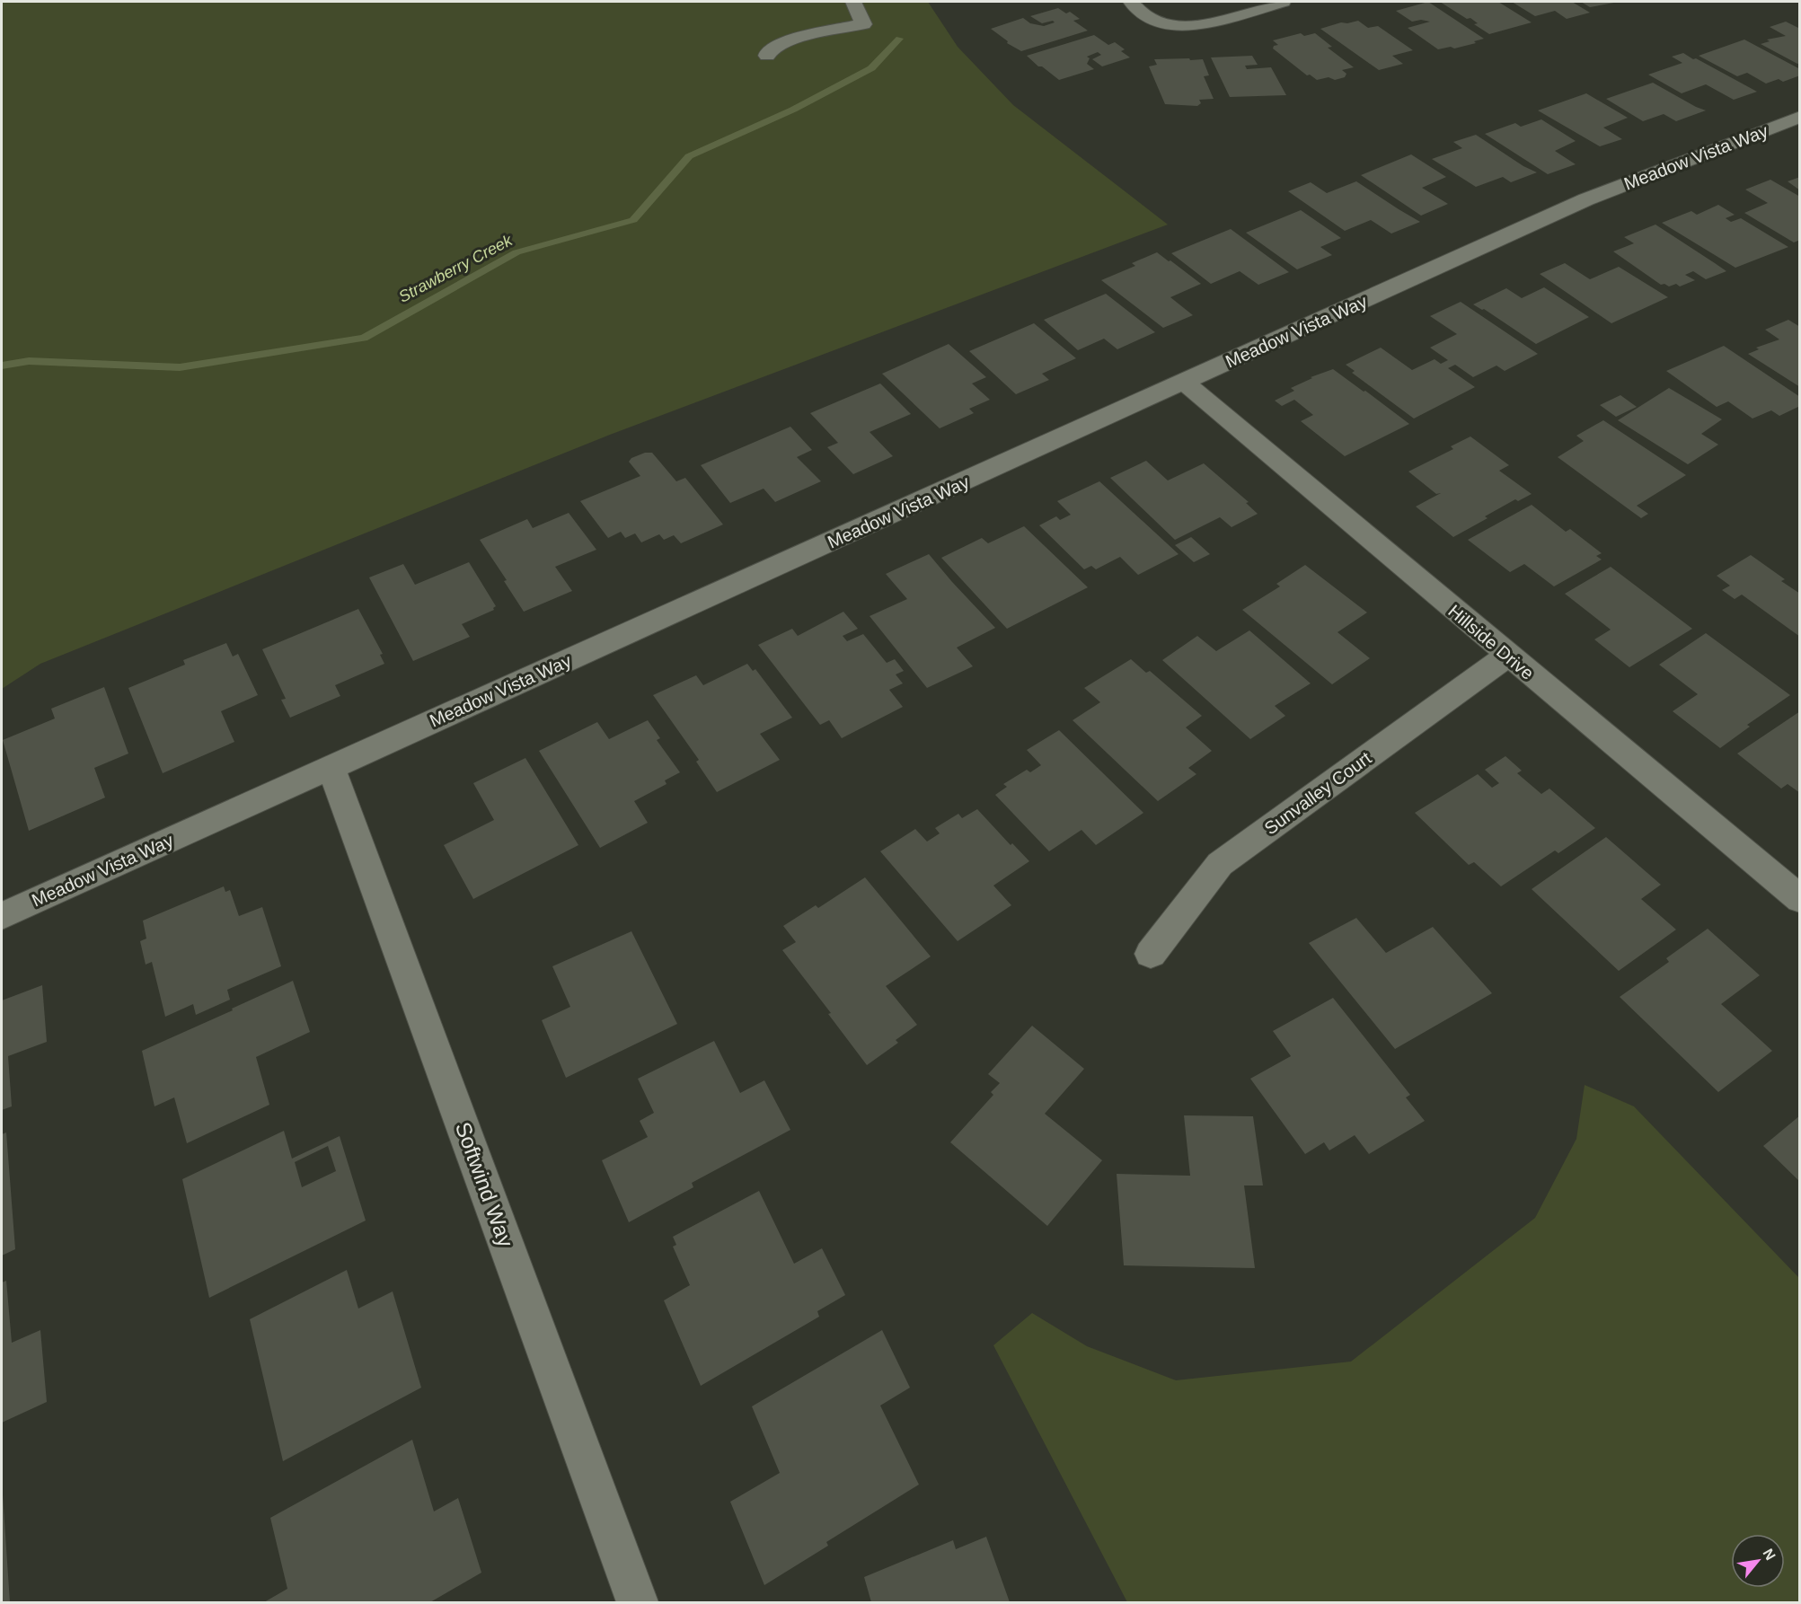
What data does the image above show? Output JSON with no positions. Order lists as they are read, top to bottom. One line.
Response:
{"streets":{"street":["Meadow Vista Way","Hillside Drive","Sunvalley Court","Softwind Way"]},"crossings":[["Meadow Vista Way","Hillside Drive"],["Meadow Vista Way","Softwind Way"],["Hillside Drive","Sunvalley Court"]],"water":["Strawberry Creek"],"north":"top right"}
